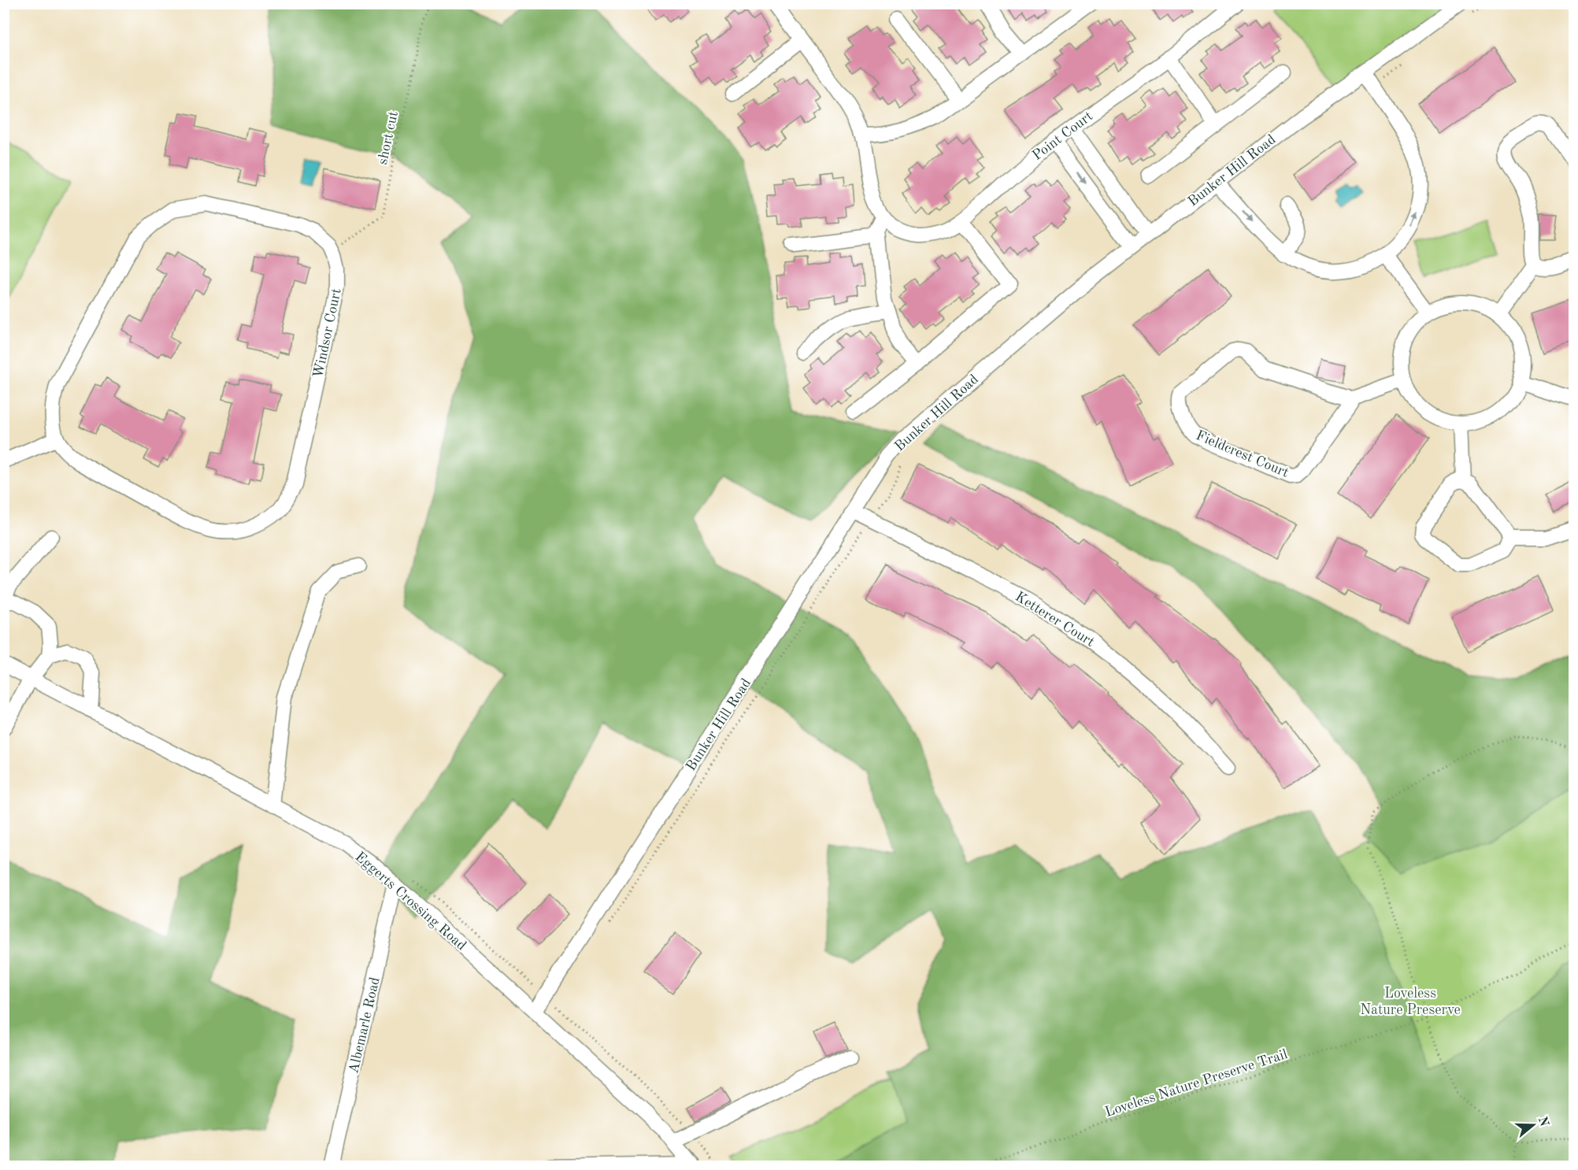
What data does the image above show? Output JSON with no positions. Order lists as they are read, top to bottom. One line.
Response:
{"streets":{"street":["Point Court","Bunker Hill Road","Windsor Court","Fieldcrest Court","Ketterer Court","Eggerts Crossing Road","Albemarle Road"],"path":["short cut","Loveless Nature Preserve Trail"]},"crossings":[["short cut","Windsor Court"],["Bunker Hill Road","Ketterer Court"],["Bunker Hill Road","Eggerts Crossing Road"],["Eggerts Crossing Road","Albemarle Road"]],"parks":["Loveless Nature Preserve"],"north":"right"}
